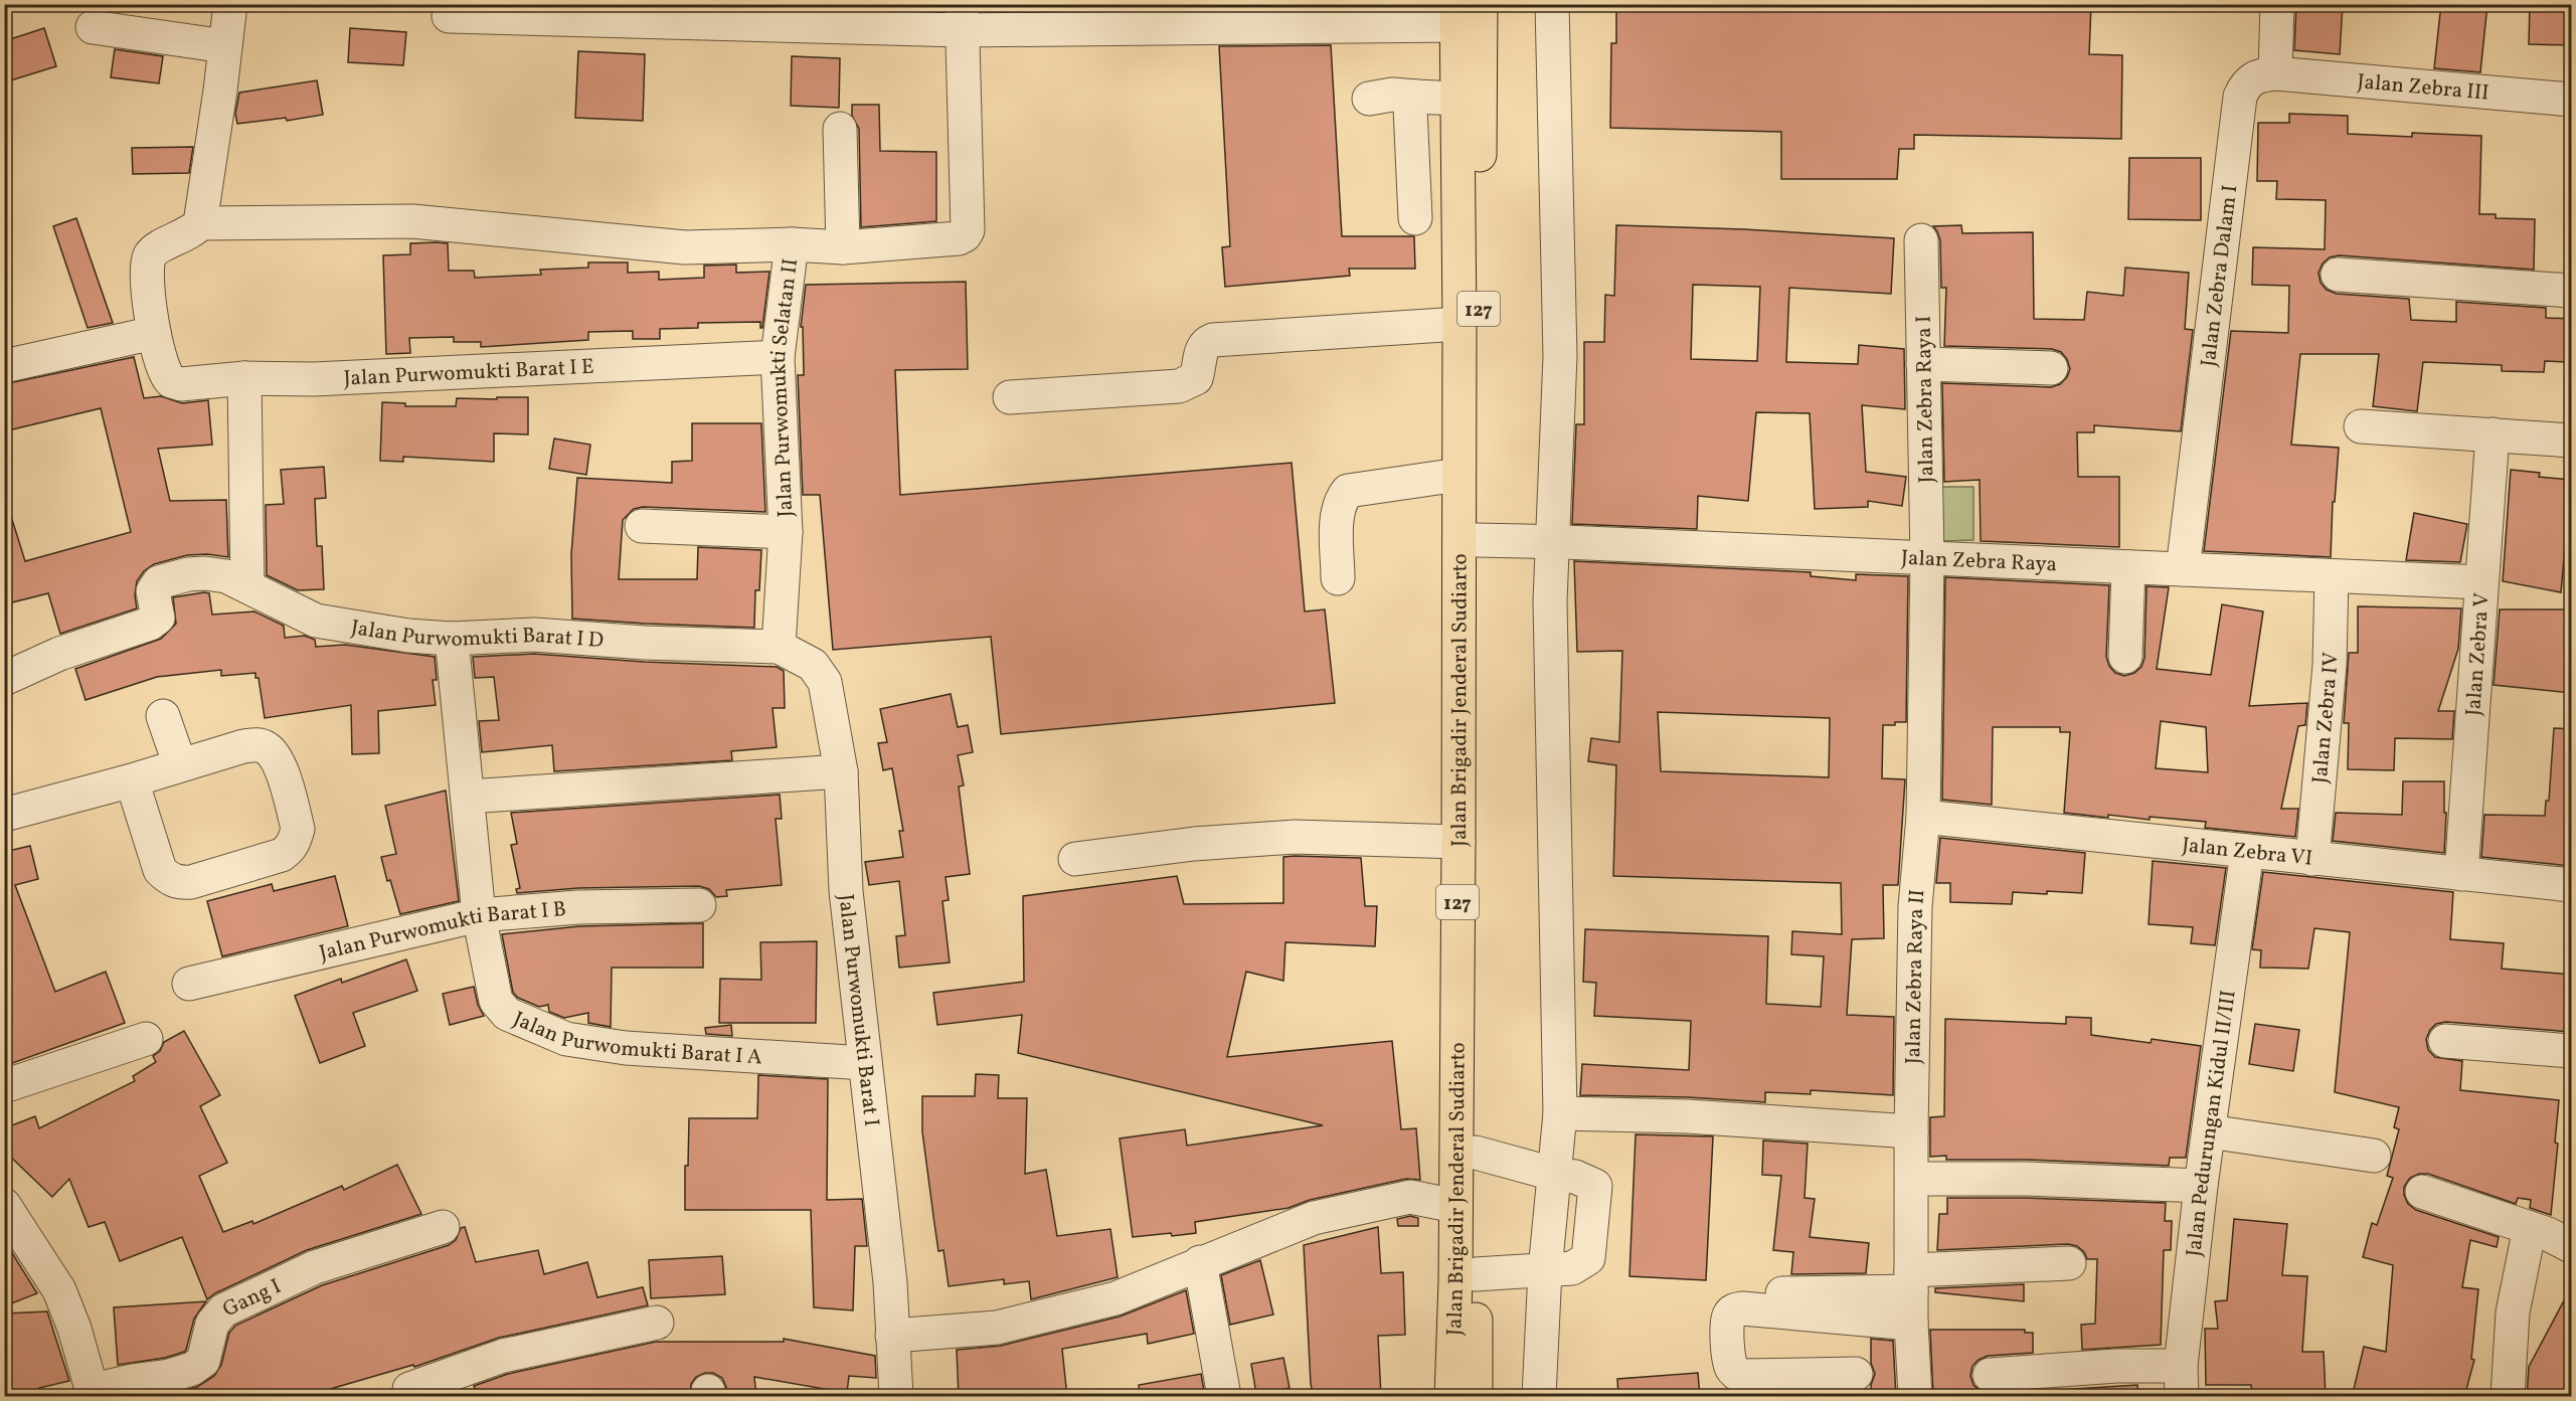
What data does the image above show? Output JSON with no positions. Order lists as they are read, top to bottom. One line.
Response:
{"streets":{"main road":["127","Jalan Brigadir Jenderal Sudiarto"],"street":["Jalan Zebra III","Jalan Zebra Dalam I","Jalan Purwomukti Barat I E","Jalan Purwomukti Selatan II","Jalan Zebra Raya I","Jalan Zebra Raya","Jalan Purwomukti Barat I D","Jalan Zebra V","Jalan Zebra IV","Jalan Zebra VI","Jalan Purwomukti Barat I B","Jalan Zebra Raya II","Jalan Purwomukti Barat I","Jalan Purwomukti Barat I A","Jalan Pedurungan Kidul II/III","Gang I"]},"crossings":[["Jalan Zebra III","Jalan Zebra Dalam I"],["Jalan Zebra Dalam I","Jalan Zebra Raya"],["Jalan Purwomukti Barat I E","Jalan Purwomukti Selatan II"],["Jalan Purwomukti Selatan II","Jalan Purwomukti Barat I D"],["Jalan Purwomukti Selatan II","Jalan Purwomukti Barat I"],["Jalan Zebra Raya I","Jalan Zebra Raya"],["Jalan Zebra Raya I","Jalan Zebra Raya II"],["Jalan Zebra Raya","Jalan Zebra V"],["Jalan Zebra Raya","Jalan Brigadir Jenderal Sudiarto"],["Jalan Zebra Raya","Jalan Zebra IV"],["Jalan Zebra Raya","Jalan Zebra Raya II"],["Jalan Purwomukti Barat I D","Jalan Purwomukti Barat I"],["Jalan Purwomukti Barat I D","Jalan Purwomukti Barat I A"],["Jalan Zebra V","Jalan Zebra VI"],["Jalan Zebra IV","Jalan Zebra VI"],["Jalan Zebra VI","Jalan Zebra Raya II"],["Jalan Zebra VI","Jalan Pedurungan Kidul II/III"],["Jalan Purwomukti Barat I B","Jalan Purwomukti Barat I A"],["Jalan Purwomukti Barat I","Jalan Purwomukti Barat I A"]]}
